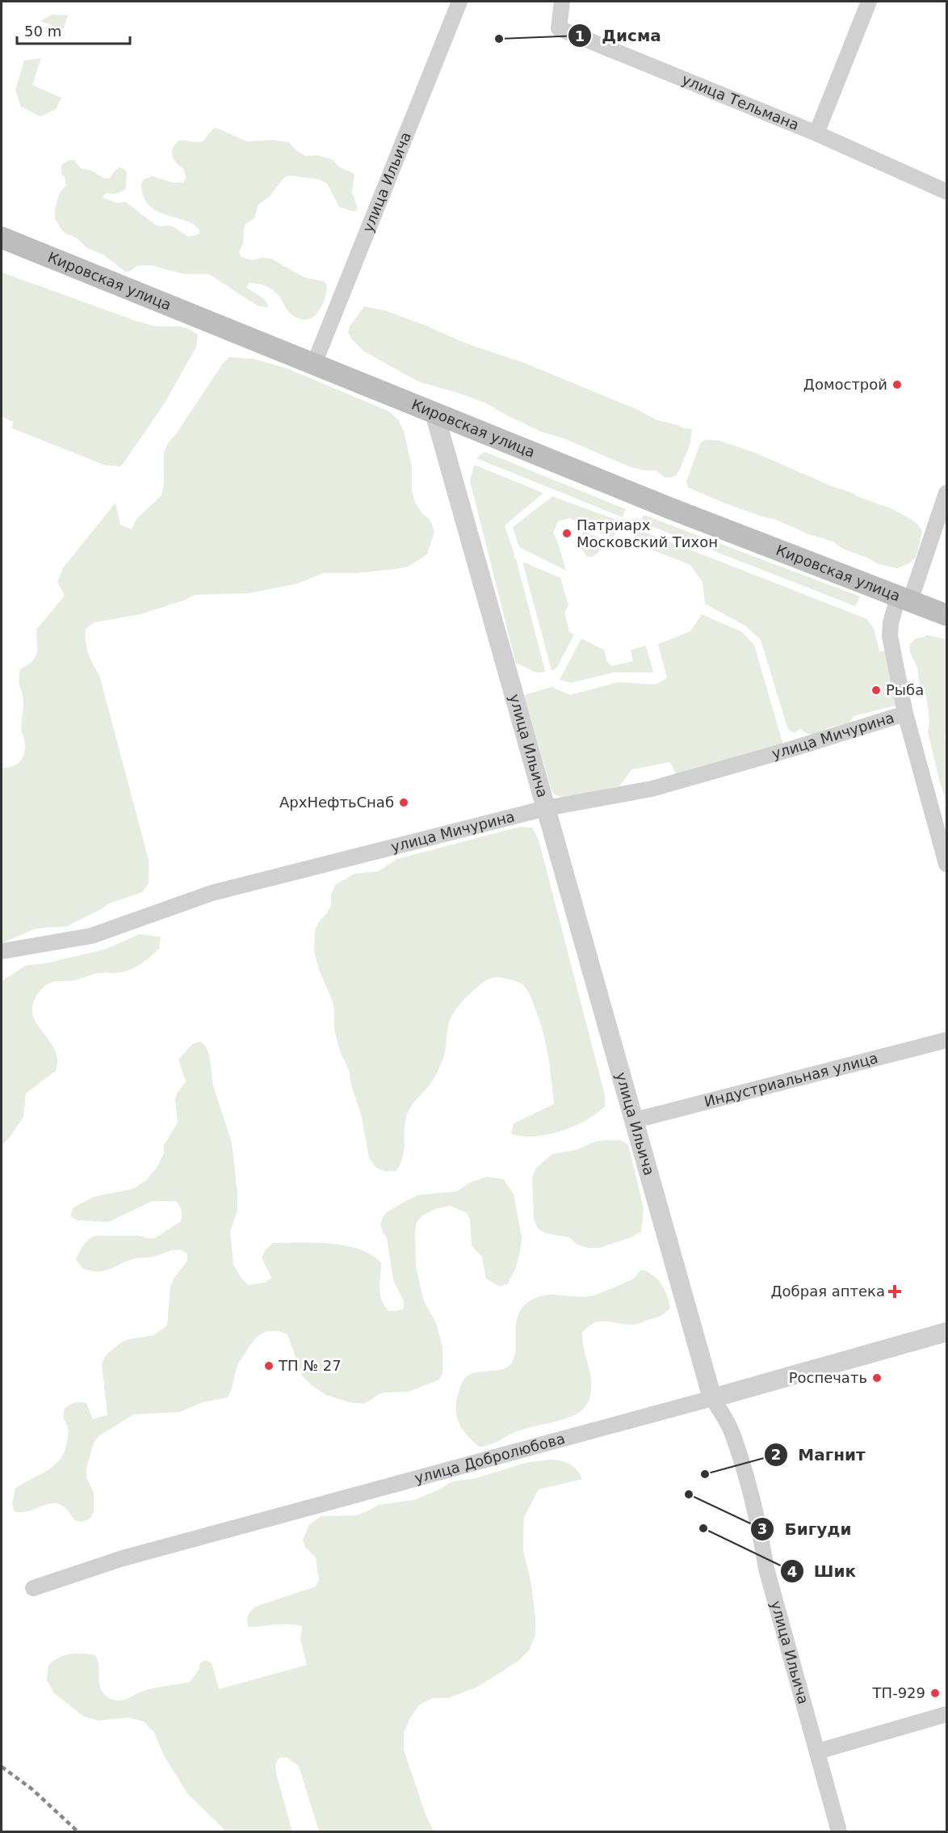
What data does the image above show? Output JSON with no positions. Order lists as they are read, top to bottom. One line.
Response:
{"streets":{"main road":["Кировская улица"],"street":["улица Тельмана","улица Ильича","улица Мичурина","Индустриальная улица","улица Добролюбова"]},"crossings":[["улица Ильича","Кировская улица"],["улица Ильича","улица Мичурина"],["улица Ильича","Индустриальная улица"],["улица Ильича","улица Добролюбова"]],"places":{"other":["Дисма","Домострой","Патриарх Московский Тихон","Рыба","АрхНефтьСнаб","ТП № 27","Роспечать","Магнит","Бигуди","Шик","ТП-929"],"health":["Добрая аптека"]},"scale_bar":"50 m"}
